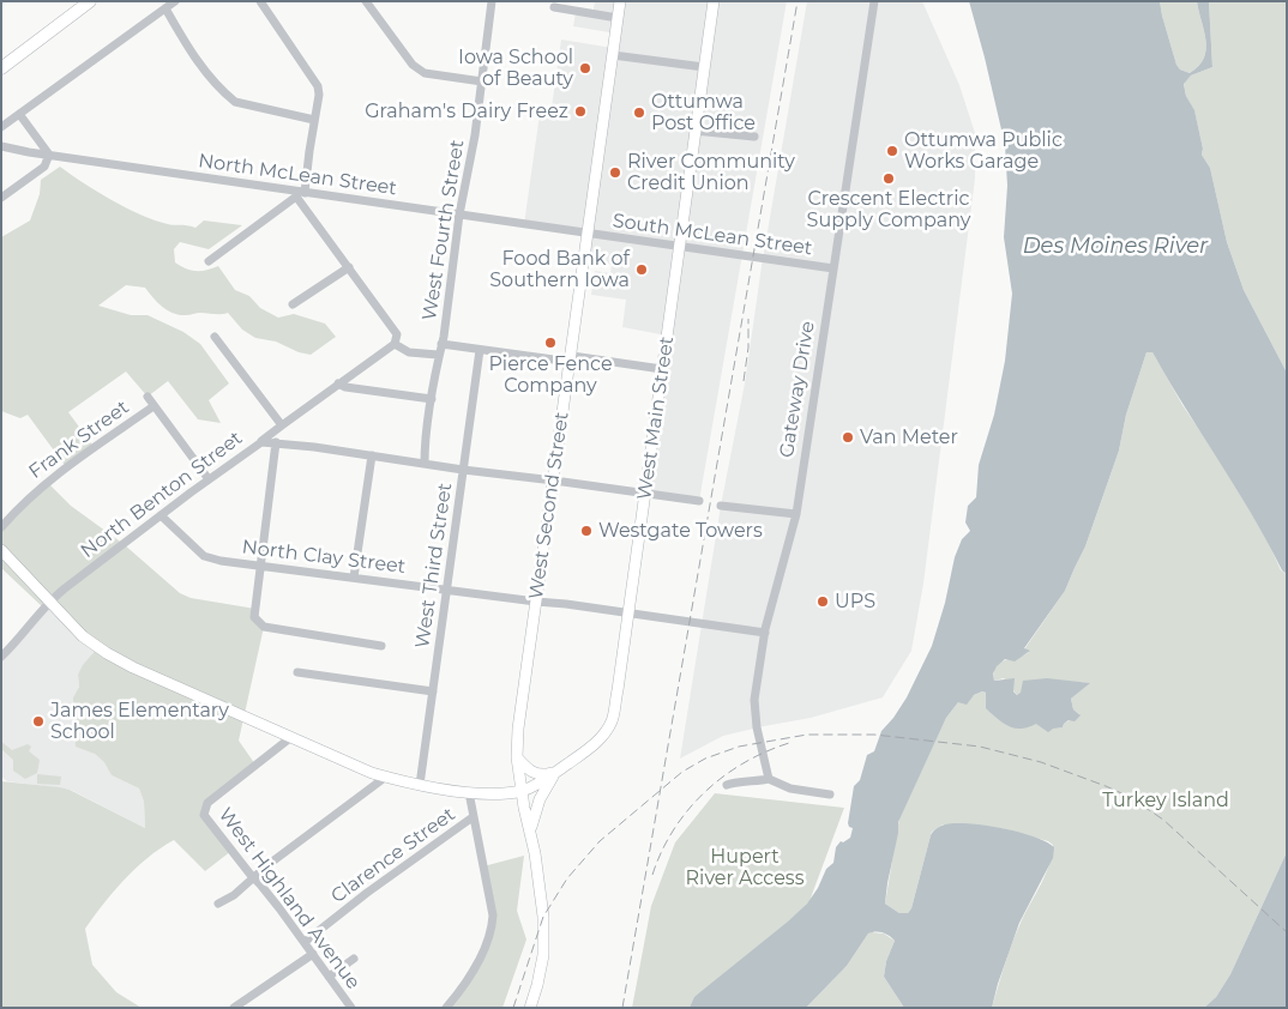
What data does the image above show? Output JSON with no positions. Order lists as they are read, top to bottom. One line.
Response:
{"streets":{"main road":["West Main Street","West Second Street"],"street":["North McLean Street","West Fourth Street","South McLean Street","Gateway Drive","Frank Street","North Benton Street","North Clay Street","West Third Street","Clarence Street","West Highland Avenue"]},"crossings":[["North McLean Street","West Fourth Street"],["North McLean Street","South McLean Street"],["North McLean Street","West Second Street"],["West Fourth Street","North Benton Street"],["South McLean Street","Gateway Drive"],["South McLean Street","West Main Street"],["South McLean Street","West Second Street"],["Gateway Drive","North Clay Street"],["West Main Street","North Benton Street"],["West Main Street","West Second Street"],["West Main Street","North Clay Street"],["North Benton Street","West Second Street"],["North Benton Street","North Clay Street"],["North Benton Street","West Third Street"],["West Second Street","North Clay Street"],["North Clay Street","West Third Street"],["Clarence Street","West Highland Avenue"]],"water":["Des Moines River"],"parks":["Turkey Island","Hupert River Access"],"places":["Iowa School of Beauty","Graham's Dairy Freez","Ottumwa Post Office","Ottumwa Public Works Garage","River Community Credit Union","Crescent Electric Supply Company","Food Bank of Southern Iowa","Pierce Fence Company","Van Meter","Westgate Towers","UPS","James Elementary School"]}
